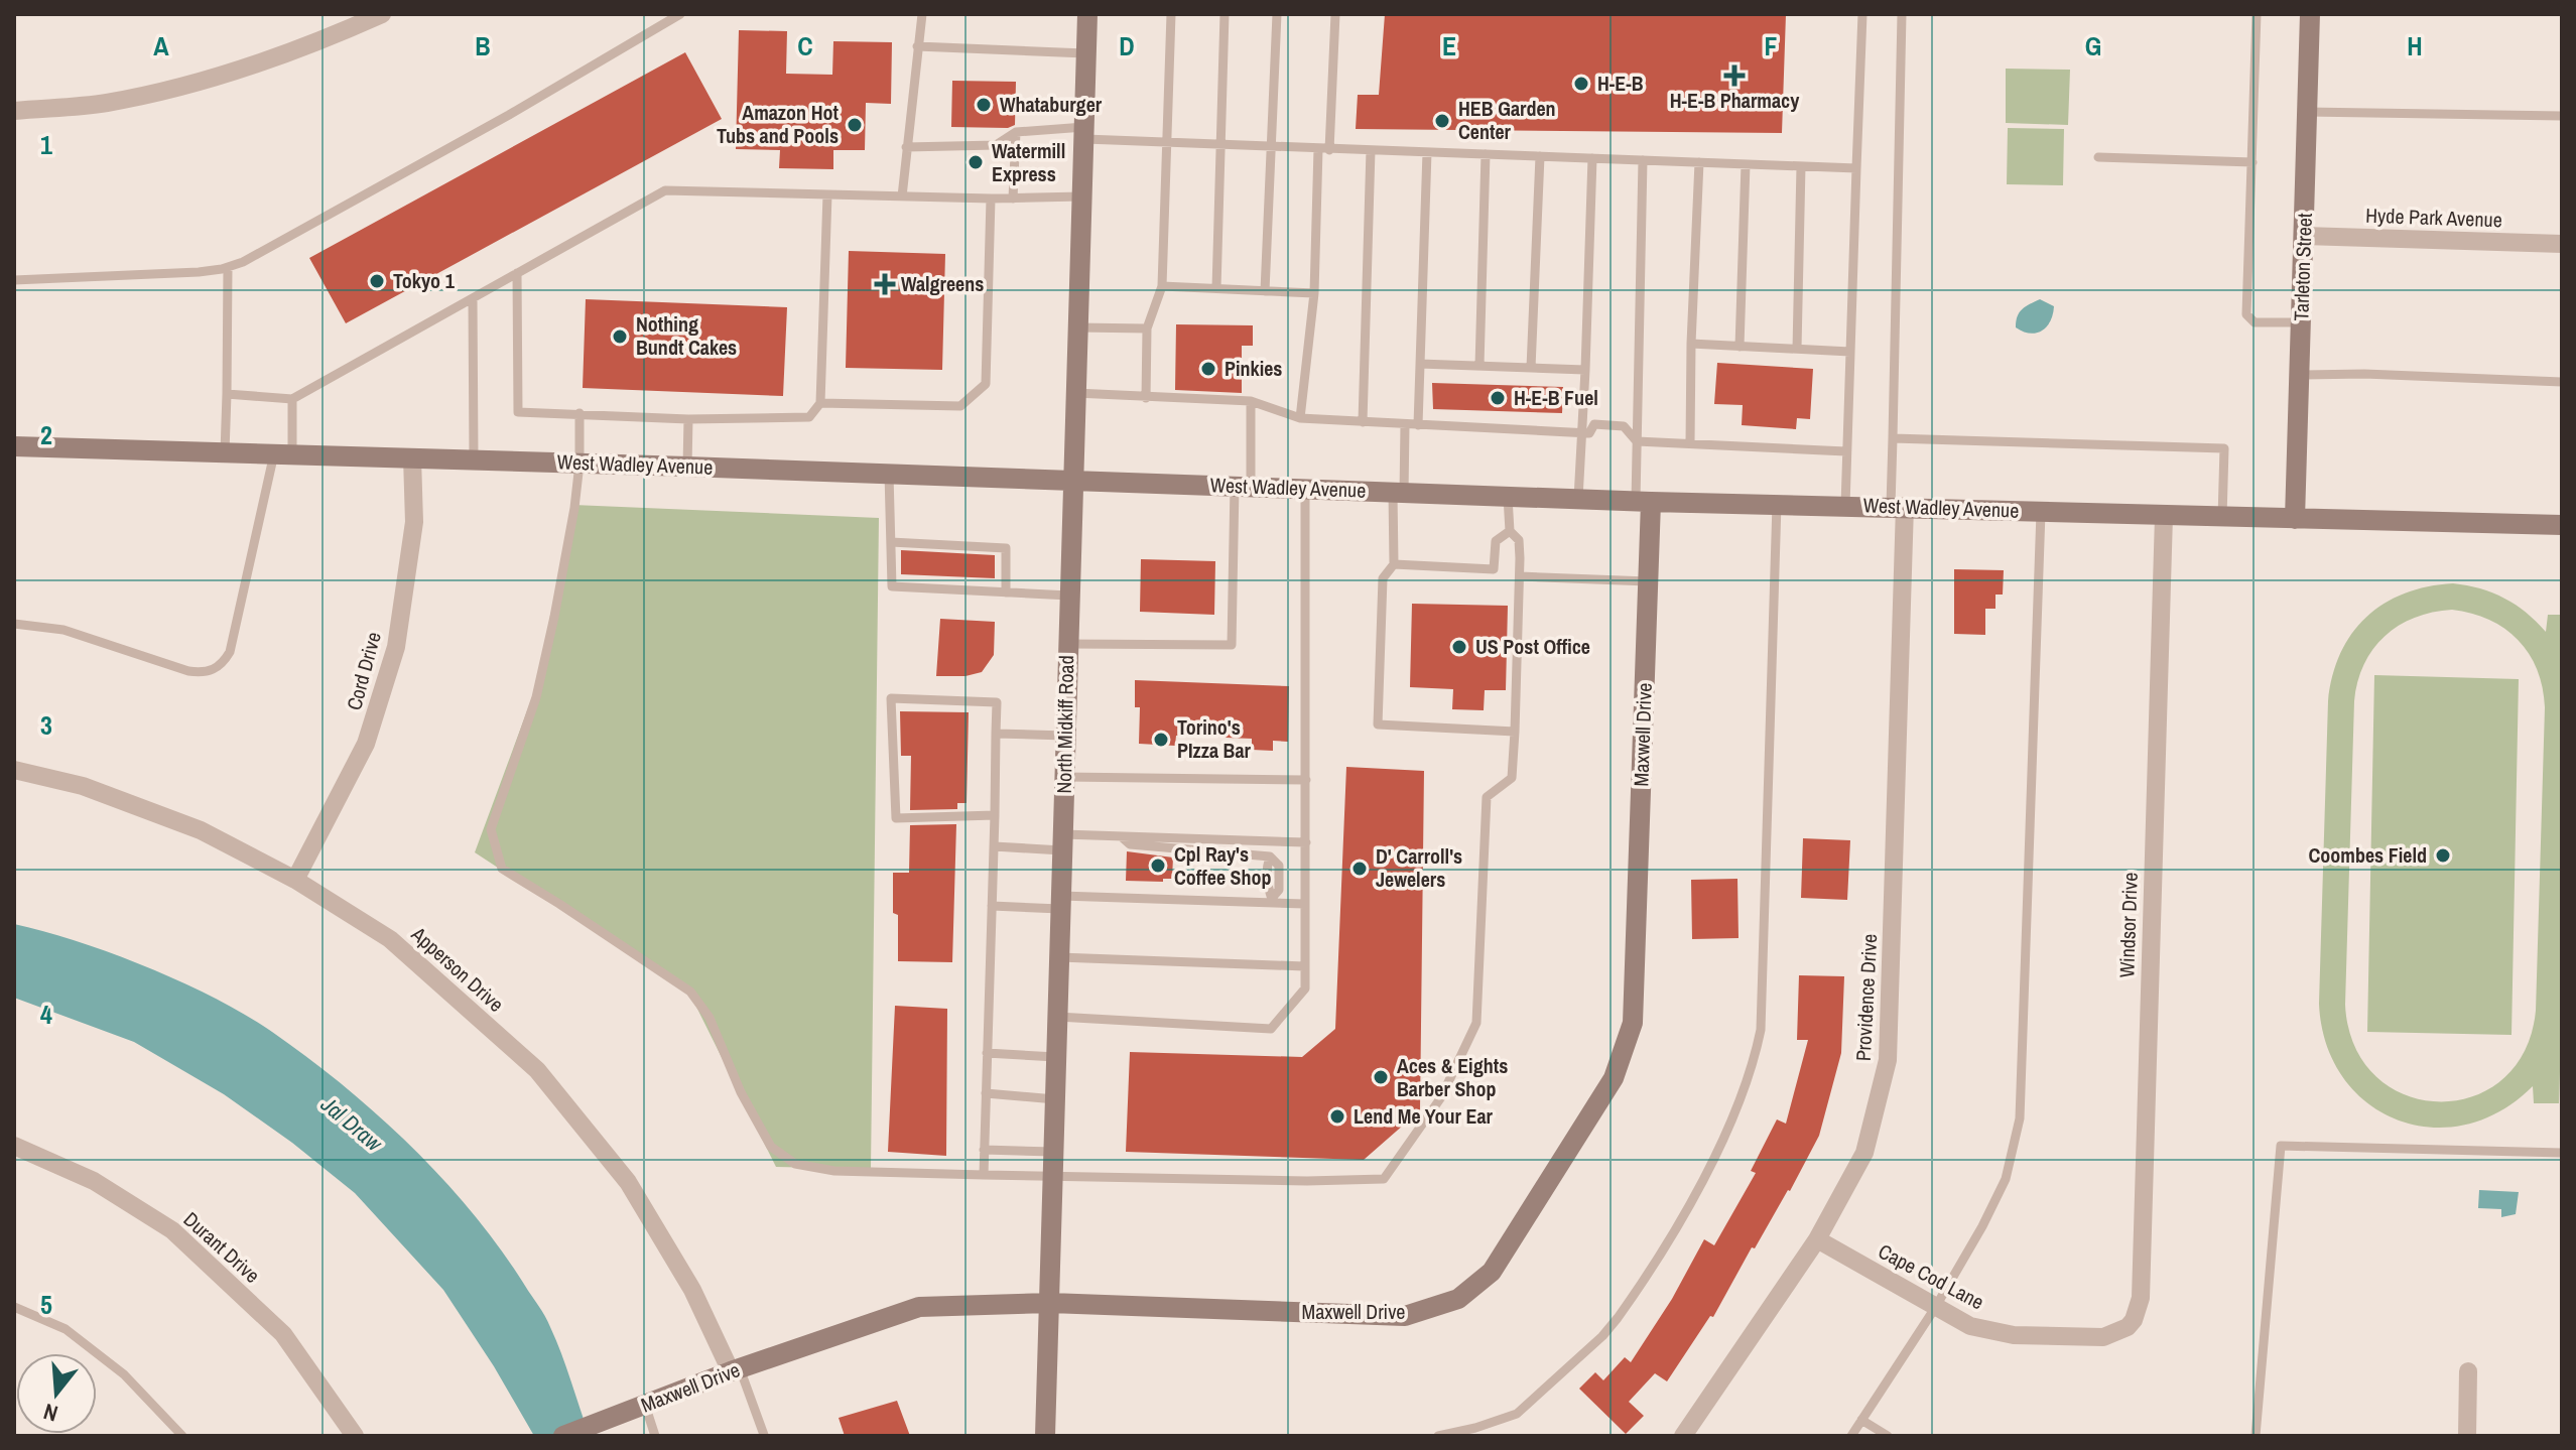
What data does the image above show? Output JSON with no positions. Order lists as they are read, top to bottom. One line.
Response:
{"streets":{"main road":["Tarleton Street","West Wadley Avenue","North Midkiff Road","Maxwell Drive"],"street":["Hyde Park Avenue","Cord Drive","Windsor Drive","Apperson Drive","Providence Drive","Durant Drive","Cape Cod Lane"]},"crossings":[["Hyde Park Avenue","Tarleton Street"],["Tarleton Street","West Wadley Avenue"],["West Wadley Avenue","Cord Drive"],["West Wadley Avenue","North Midkiff Road"],["West Wadley Avenue","Maxwell Drive"],["West Wadley Avenue","Windsor Drive"],["West Wadley Avenue","Providence Drive"],["Cord Drive","Apperson Drive"],["North Midkiff Road","Maxwell Drive"],["Maxwell Drive","Apperson Drive"],["Windsor Drive","Cape Cod Lane"],["Providence Drive","Cape Cod Lane"]],"water":["Jal Draw"],"places":{"health":["H-E-B Pharmacy","Walgreens"],"other":["H-E-B","Whataburger","HEB Garden Center","Amazon Hot Tubs and Pools","Watermill Express","Tokyo 1","Nothing Bundt Cakes","Pinkies","H-E-B Fuel","US Post Office","Torino's PIzza Bar","Coombes Field","Cpl Ray's Coffee Shop","D' Carroll's Jewelers","Aces & Eights Barber Shop","Lend Me Your Ear"]},"north":"bottom","grid":{"columns":["A","B","C","D","E","F","G","H"],"rows":["1","2","3","4","5"]}}
